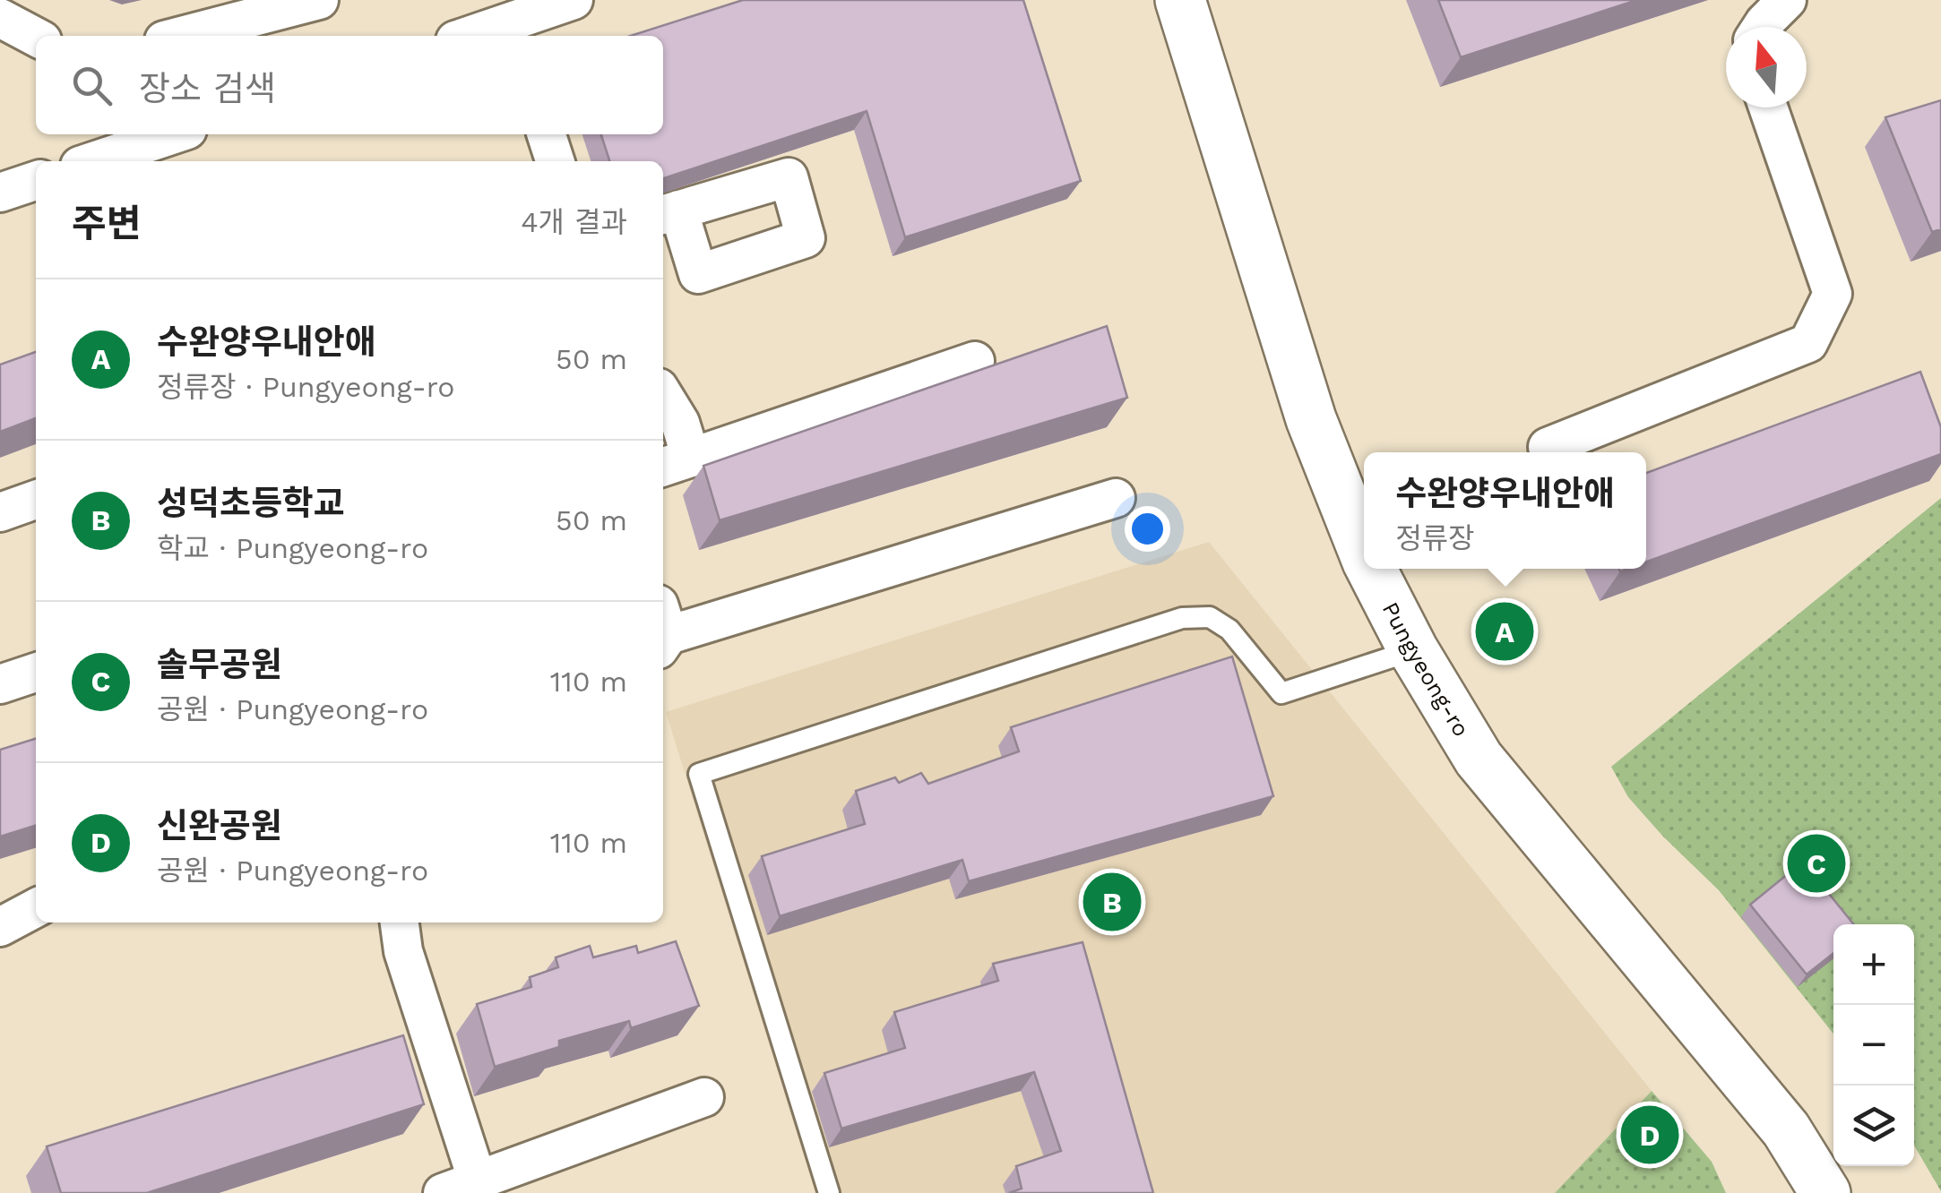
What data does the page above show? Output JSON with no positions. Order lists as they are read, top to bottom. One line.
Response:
{"streets":{"main road":["Pungyeong-ro"]},"north":"top","page":{"search":"장소 검색","heading":["주변","4개 결과"],"list":[{"mark":"A","name":"수완양우내안애","note":"정류장 · Pungyeong-ro","value":"50 m"},{"mark":"B","name":"성덕초등학교","note":"학교 · Pungyeong-ro","value":"50 m"},{"mark":"C","name":"솔무공원","note":"공원 · Pungyeong-ro","value":"110 m"},{"mark":"D","name":"신완공원","note":"공원 · Pungyeong-ro","value":"110 m"}],"popup":["수완양우내안애","정류장"],"pins":["A","C","B","D"],"map_buttons":["+","−"]}}
